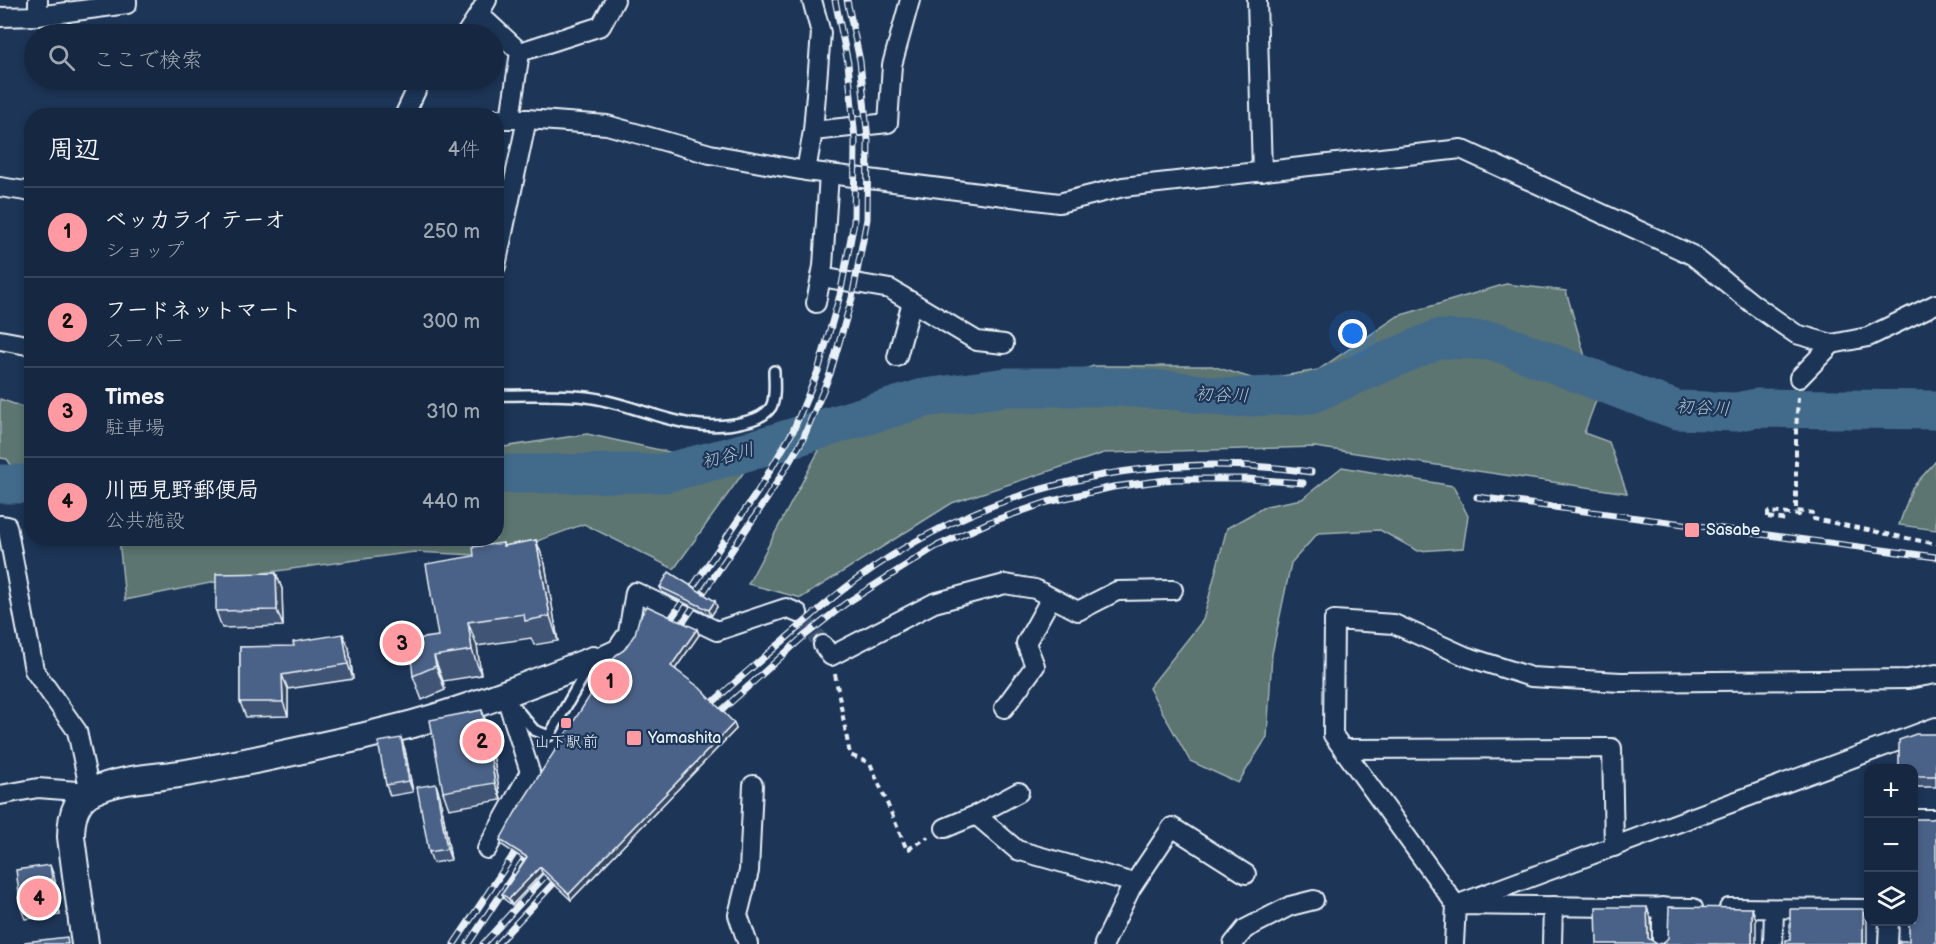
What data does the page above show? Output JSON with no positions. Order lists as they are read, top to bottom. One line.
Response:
{"water":["初谷川"],"places":{"transit":["Sasabe","山下駅前","Yamashita"]},"page":{"search":"ここで検索","heading":["周辺","4件"],"list":[{"mark":"1","name":"ベッカライ テーオ","note":"ショップ","value":"250 m"},{"mark":"2","name":"フードネットマート","note":"スーパー","value":"300 m"},{"mark":"3","name":"Times","note":"駐車場","value":"310 m"},{"mark":"4","name":"川西見野郵便局","note":"公共施設","value":"440 m"}],"pins":["3","1","2","4"],"map_buttons":["+","−"]}}
